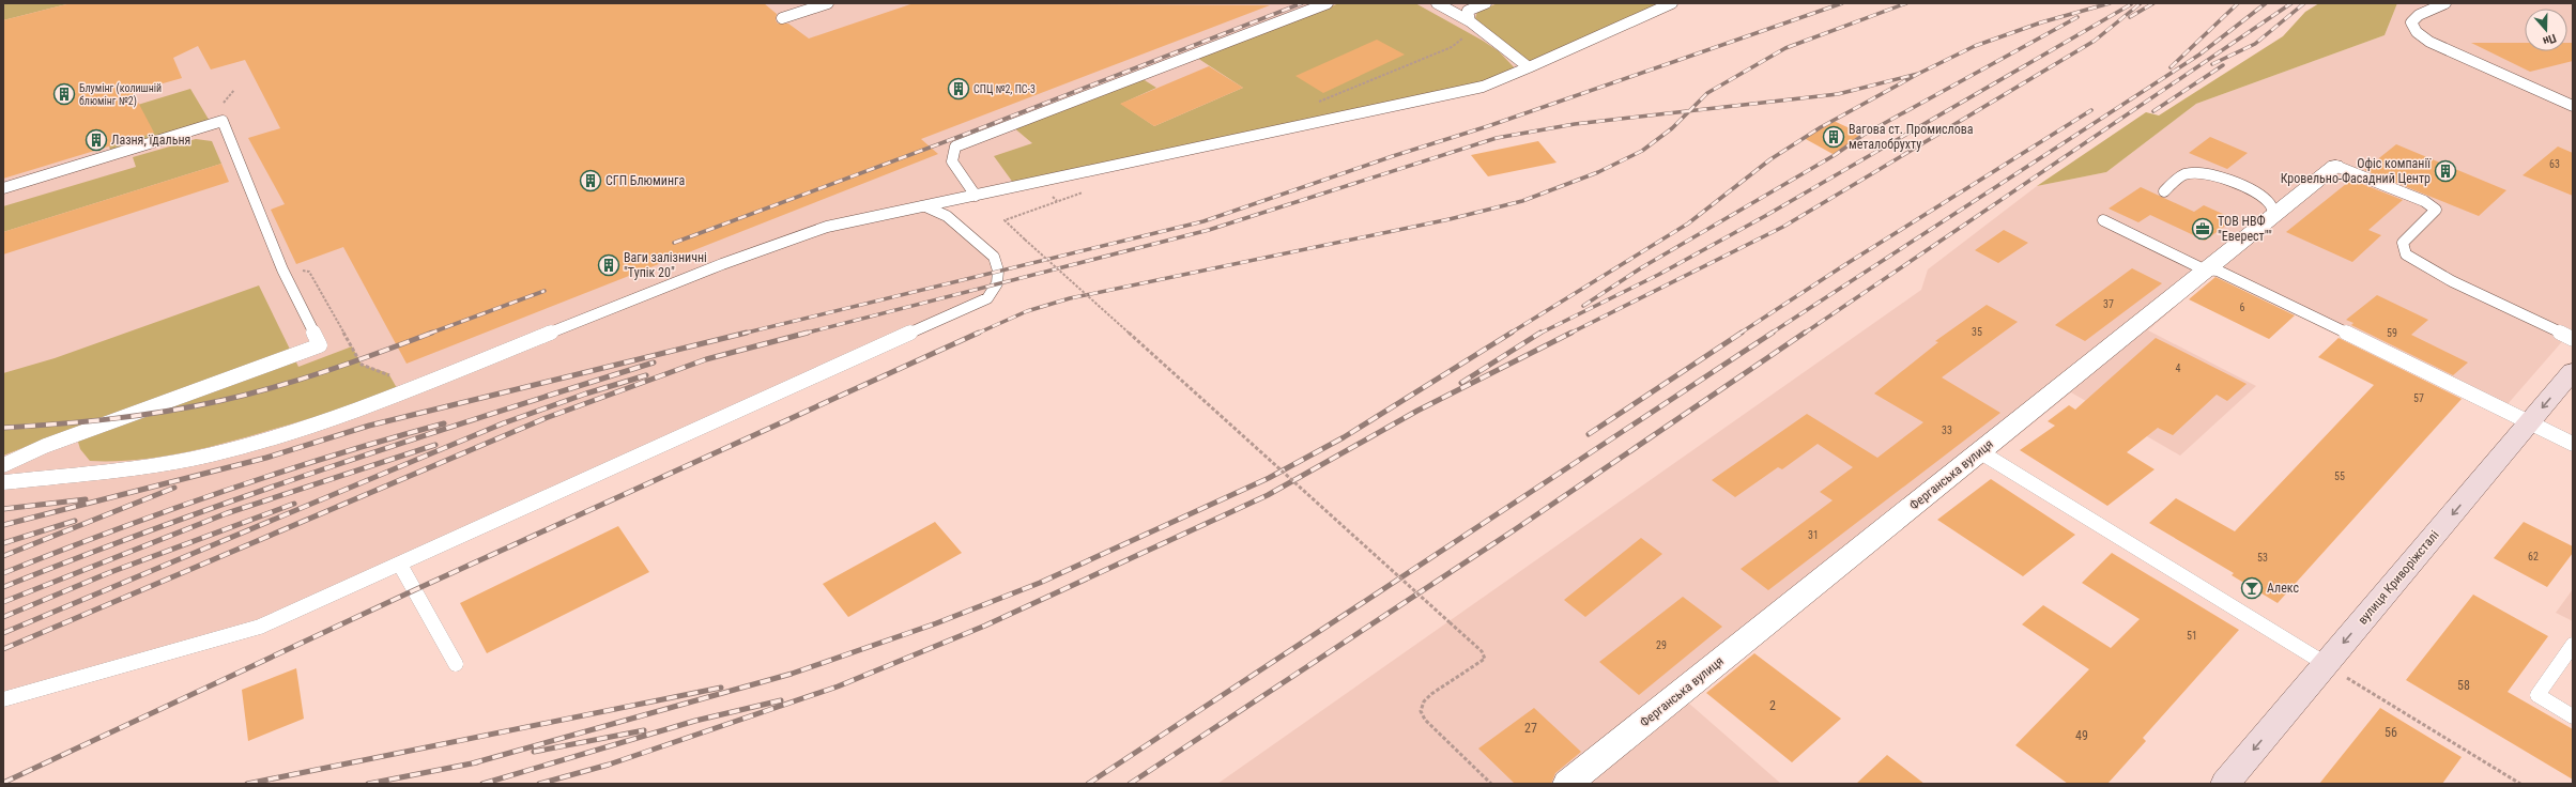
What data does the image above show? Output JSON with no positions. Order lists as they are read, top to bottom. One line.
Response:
{"streets":{"main road":["вулиця Криворіжсталі"],"street":["Ферганська вулиця"]},"one_way":["вулиця Криворіжсталі"],"places":{"building":["СПЦ №2, ПС-3","Блумінг (колишній блюмінг №2)","Вагова ст. Промислова металобрухту","Лазня, їдальня","Офіс компанії Кровельно-Фасадний Центр","СГП Блюминга","Ваги залізничні \"Тупік 20\""],"office":["ТОВ НВФ \"Еверест\"\""],"bar":["Алекс"]},"house_numbers":["63","37","6","35","59","4","57","33","55","31","62","53","51","29","58","2","27","56","49"],"north":"bottom"}
